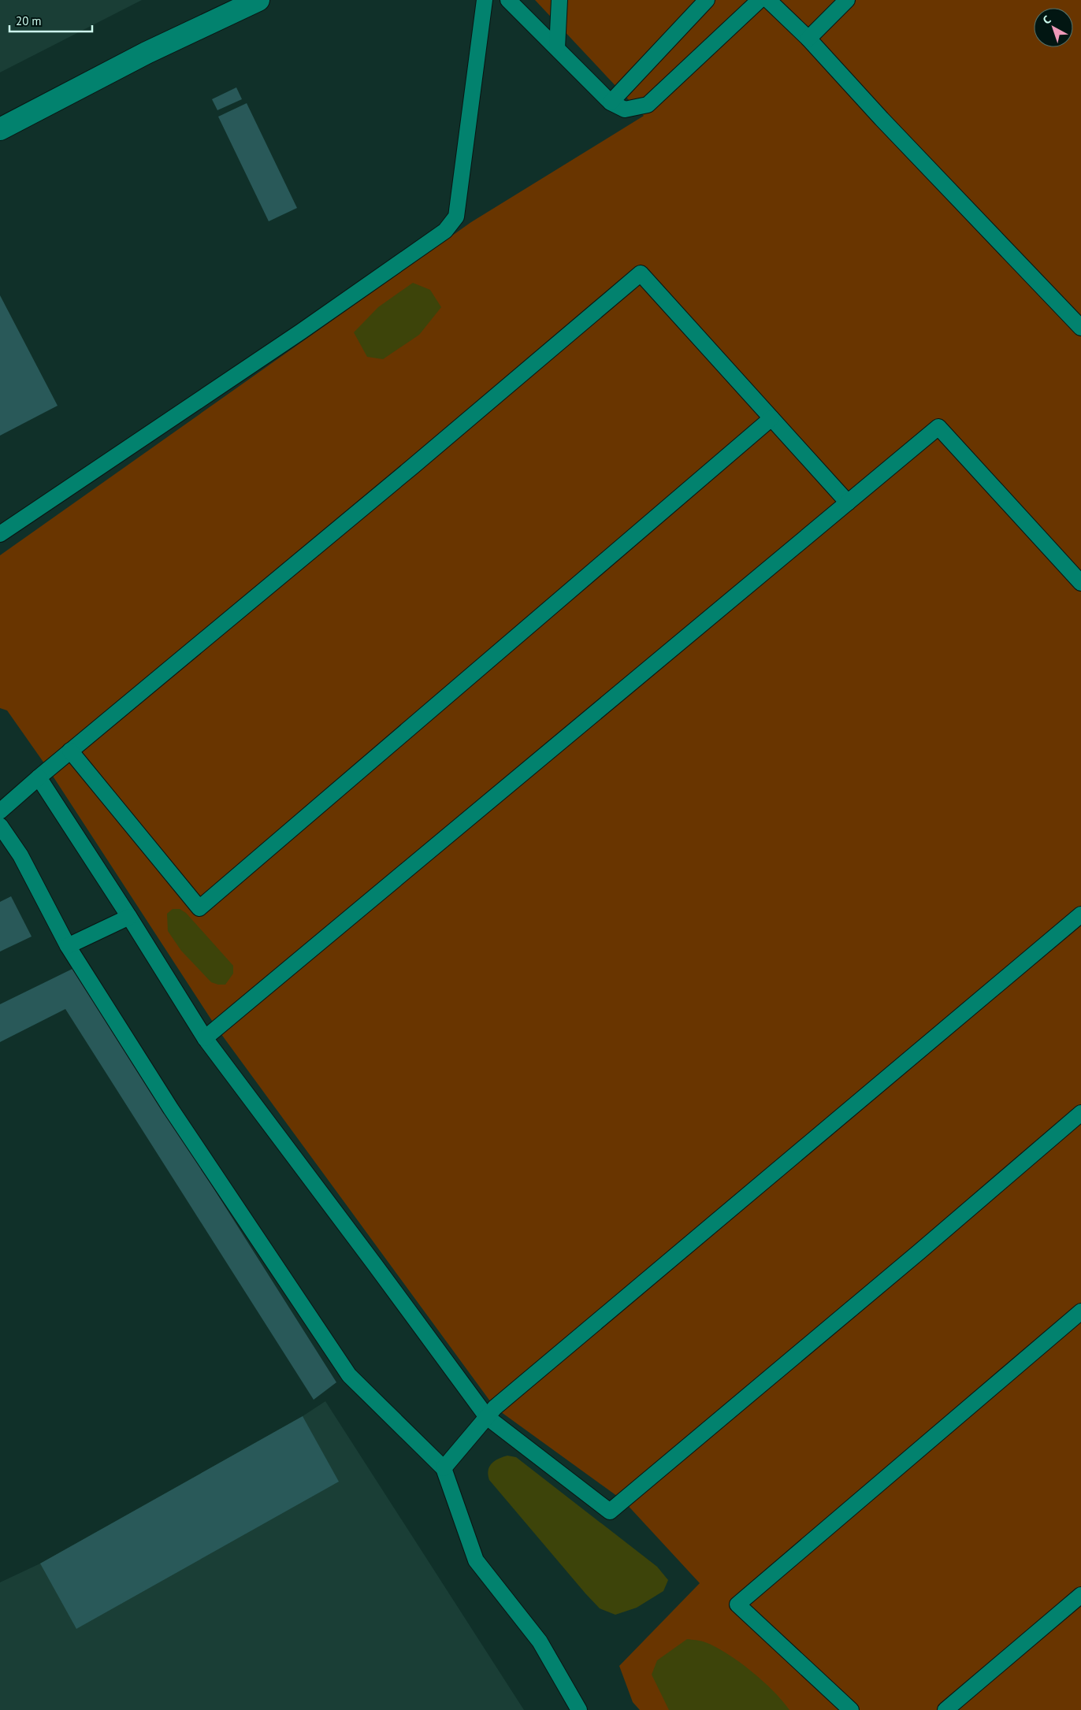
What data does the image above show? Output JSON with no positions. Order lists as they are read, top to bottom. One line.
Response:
{"scale_bar":"20 m","north":"top left"}
